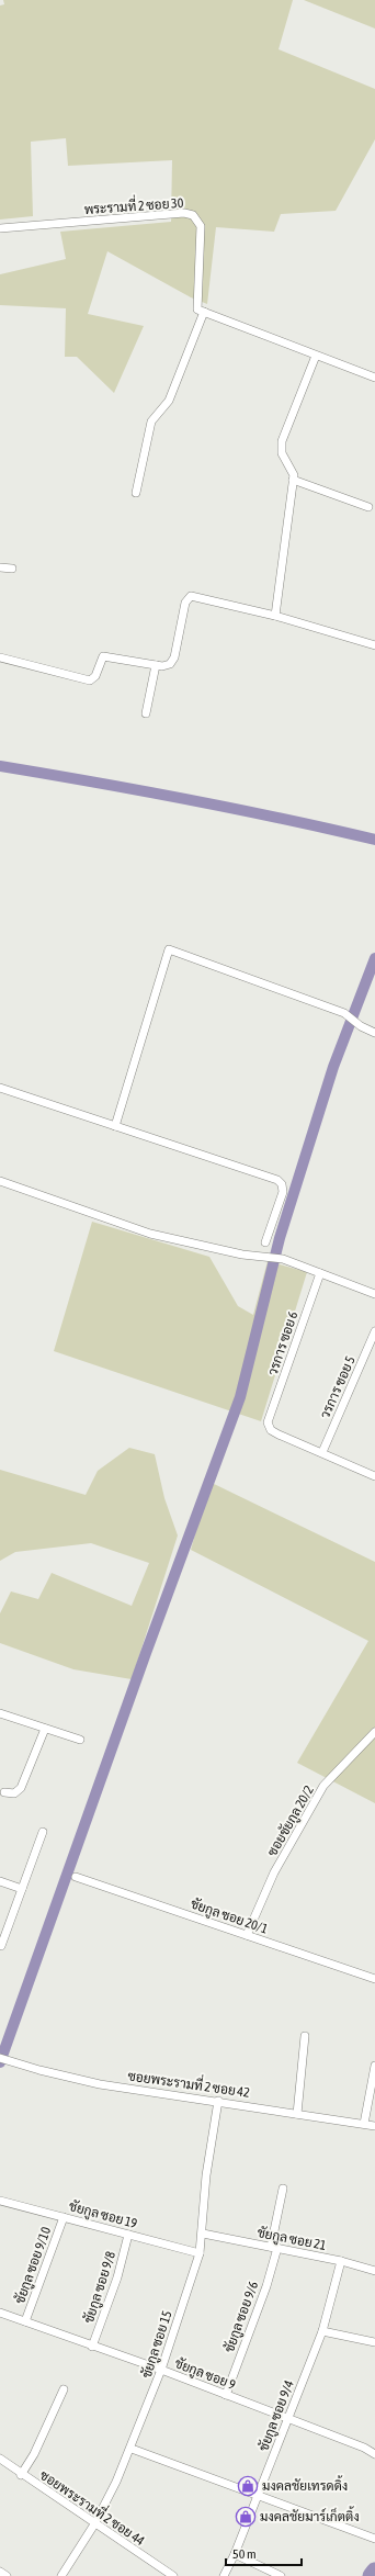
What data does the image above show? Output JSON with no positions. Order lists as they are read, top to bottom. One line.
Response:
{"streets":{"street":["พระรามที่ 2 ซอย 30","วรการ ซอย 6","วรการ ซอย 5","ซอยชัยกูล 20/2","ชัยกูล ซอย 20/1","ซอยพระรามที่ 2 ซอย 42","ชัยกูล ซอย 19","ชัยกูล ซอย 21","ชัยกูล ซอย 9/10","ชัยกูล ซอย 9/8","ชัยกูล ซอย 9/6","ชัยกูล ซอย 15","ชัยกูล ซอย 9","ชัยกูล ซอย 9/4","ซอยพระรามที่ 2 ซอย 44"]},"crossings":[["วรการ ซอย 6","วรการ ซอย 5"],["ซอยชัยกูล 20/2","ชัยกูล ซอย 20/1"],["ซอยพระรามที่ 2 ซอย 42","ชัยกูล ซอย 15"],["ชัยกูล ซอย 19","ชัยกูล ซอย 9/10"],["ชัยกูล ซอย 19","ชัยกูล ซอย 9/8"],["ชัยกูล ซอย 19","ชัยกูล ซอย 15"],["ชัยกูล ซอย 21","ชัยกูล ซอย 9/6"],["ชัยกูล ซอย 21","ชัยกูล ซอย 15"],["ชัยกูล ซอย 21","ชัยกูล ซอย 9/4"],["ชัยกูล ซอย 9/10","ชัยกูล ซอย 9"],["ชัยกูล ซอย 9/8","ชัยกูล ซอย 9"],["ชัยกูล ซอย 9/6","ชัยกูล ซอย 9"],["ชัยกูล ซอย 15","ชัยกูล ซอย 9"],["ชัยกูล ซอย 15","ซอยพระรามที่ 2 ซอย 44"],["ชัยกูล ซอย 9","ชัยกูล ซอย 9/4"]],"places":{"shop":["มงคลชัยเทรดดิ้ง","มงคลชัยมาร์เก็ตติ้ง"]},"scale_bar":"50 m"}
